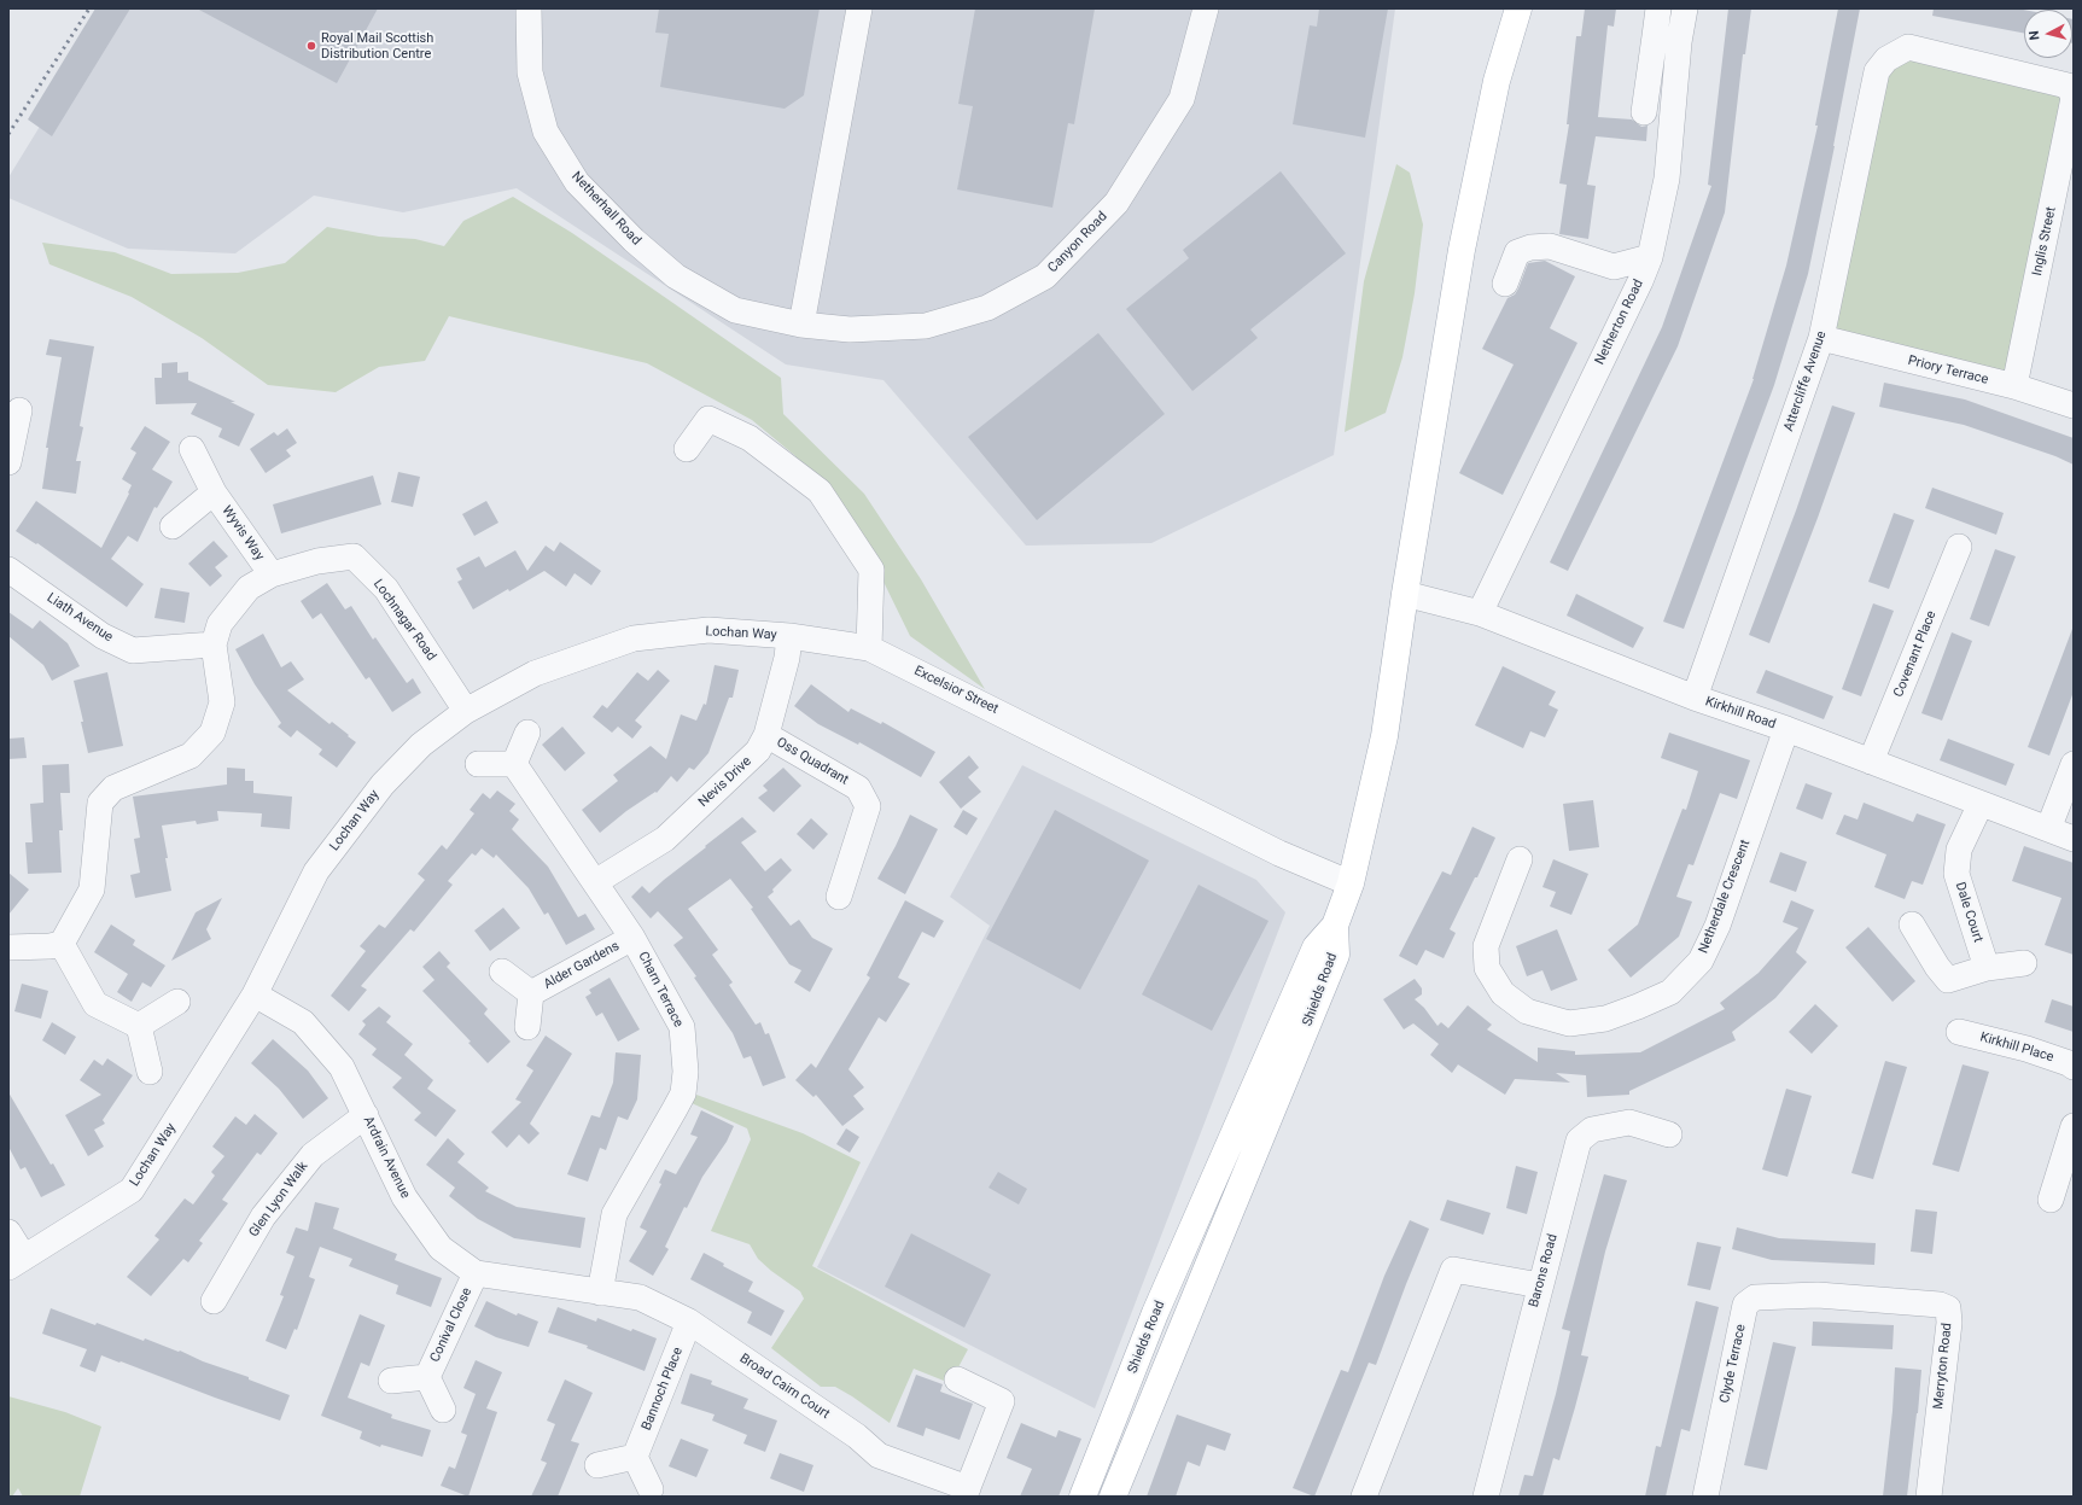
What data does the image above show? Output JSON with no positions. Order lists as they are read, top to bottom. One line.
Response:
{"streets":{"main road":["Shields Road"],"street":["Netherhall Road","Inglis Street","Canyon Road","Netherton Road","Priory Terrace","Attercliffe Avenue","Wyvis Way","Liath Avenue","Lochnagar Road","Lochan Way","Covenant Place","Excelsior Street","Kirkhill Road","Oss Quadrant","Nevis Drive","Netherdale Crescent","Dale Court","Alder Gardens","Charn Terrace","Kirkhill Place","Ardrain Avenue","Glen Lyon Walk","Barons Road","Conival Close","Clyde Terrace","Merryton Road","Broad Cairn Court","Bannoch Place"]},"crossings":[["Netherhall Road","Canyon Road"],["Inglis Street","Priory Terrace"],["Inglis Street","Attercliffe Avenue"],["Netherton Road","Kirkhill Road"],["Priory Terrace","Attercliffe Avenue"],["Attercliffe Avenue","Kirkhill Road"],["Wyvis Way","Lochnagar Road"],["Liath Avenue","Lochnagar Road"],["Lochnagar Road","Lochan Way"],["Lochan Way","Excelsior Street"],["Lochan Way","Nevis Drive"],["Lochan Way","Ardrain Avenue"],["Covenant Place","Kirkhill Road"],["Kirkhill Road","Netherdale Crescent"],["Kirkhill Road","Dale Court"],["Oss Quadrant","Nevis Drive"],["Nevis Drive","Charn Terrace"],["Alder Gardens","Charn Terrace"],["Charn Terrace","Ardrain Avenue"],["Charn Terrace","Broad Cairn Court"],["Ardrain Avenue","Glen Lyon Walk"],["Ardrain Avenue","Conival Close"],["Ardrain Avenue","Broad Cairn Court"],["Clyde Terrace","Merryton Road"],["Broad Cairn Court","Bannoch Place"]],"places":["Royal Mail Scottish Distribution Centre"],"north":"left"}
